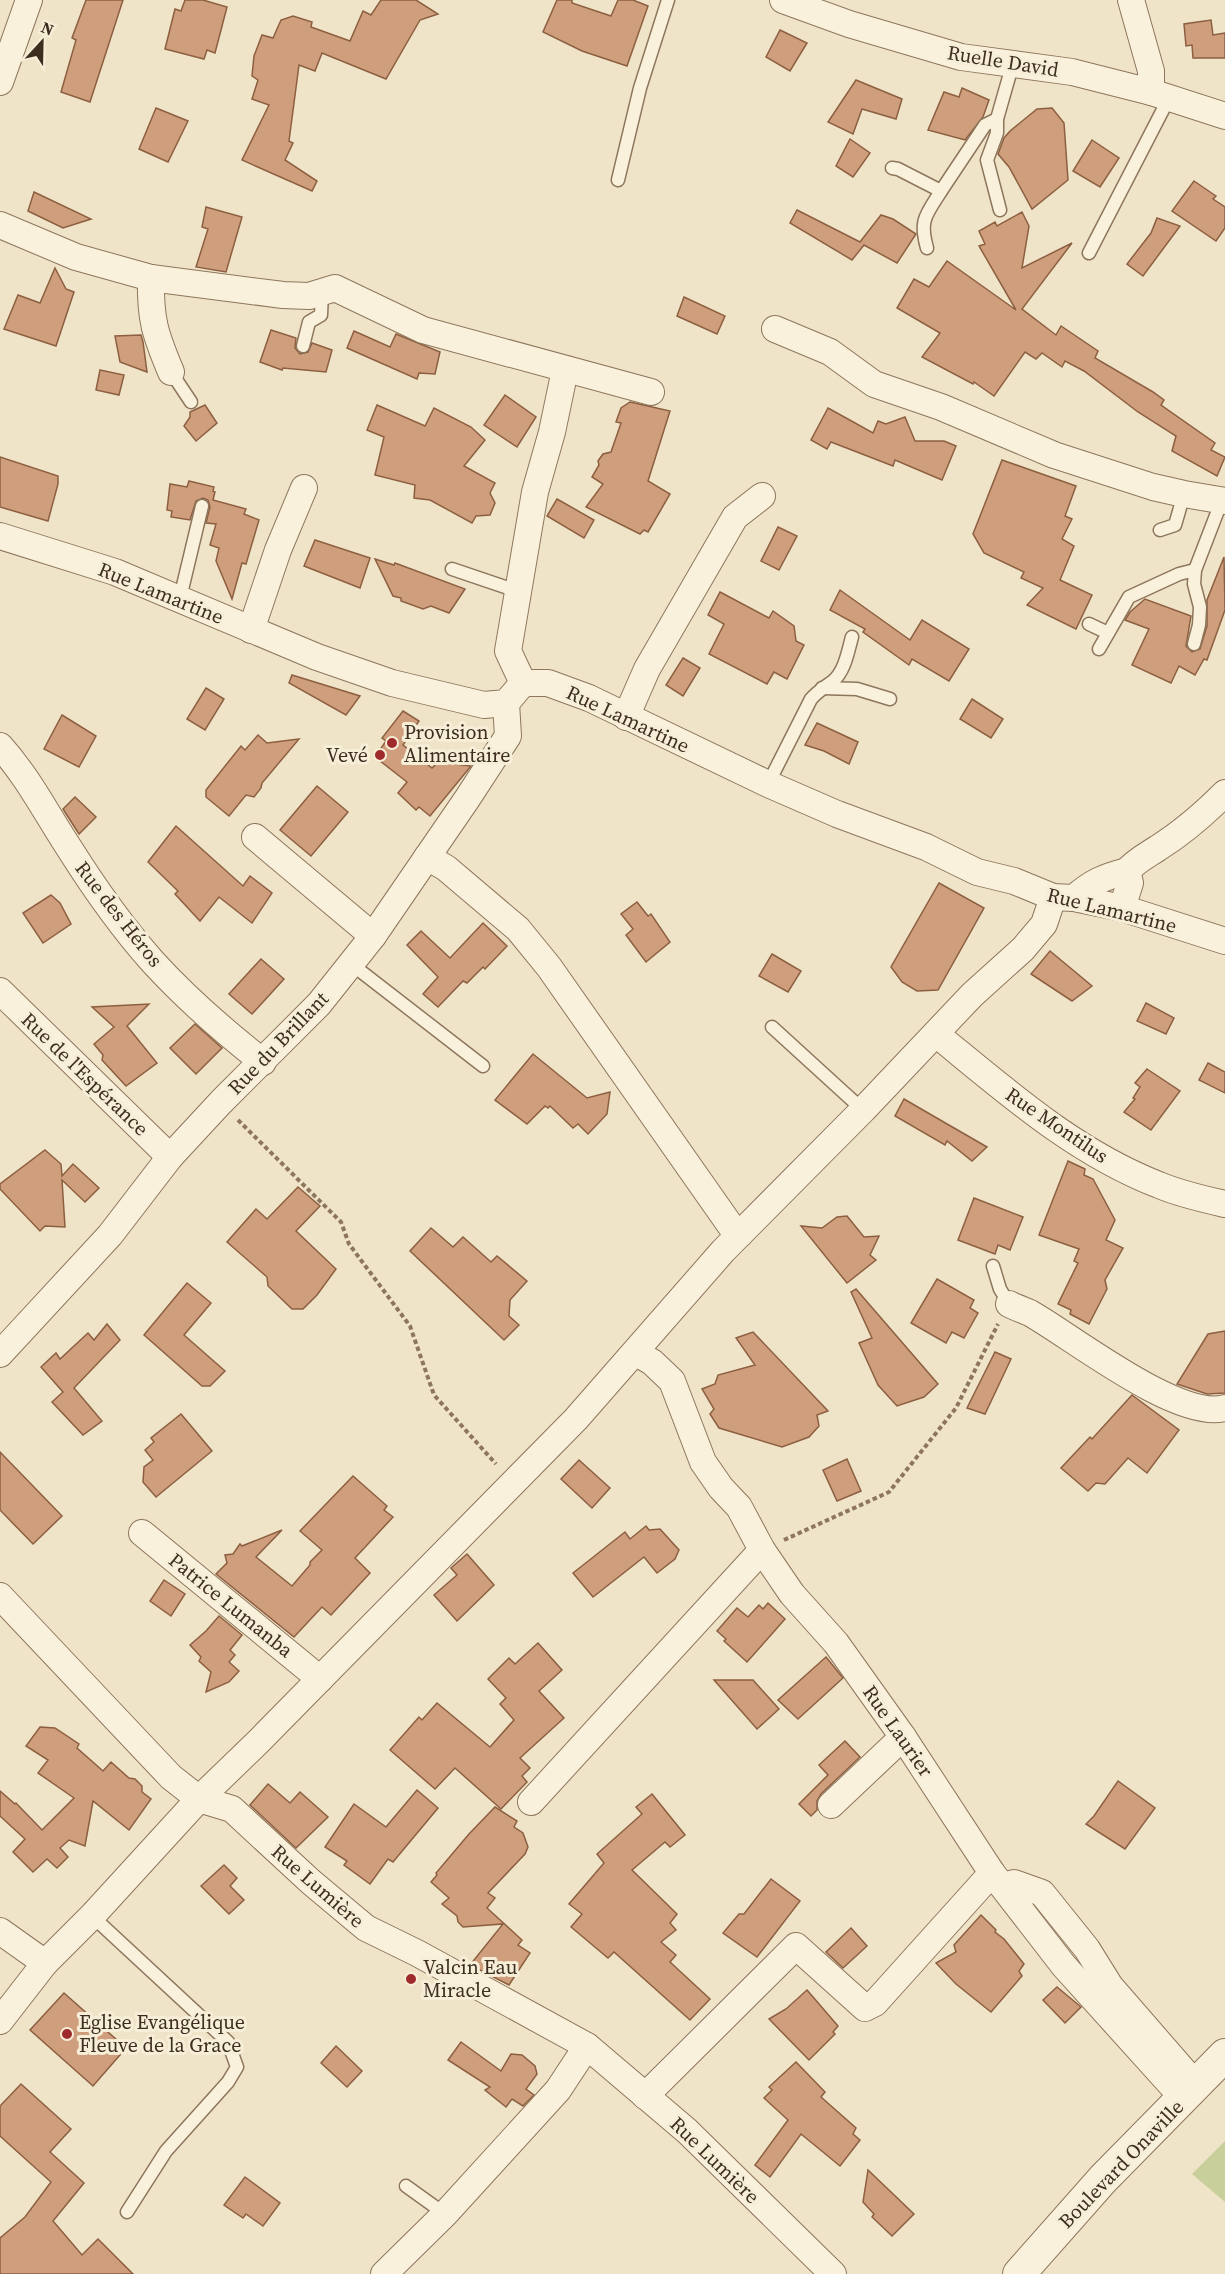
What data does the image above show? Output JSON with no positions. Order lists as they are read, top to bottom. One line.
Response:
{"streets":{"street":["Ruelle David","Rue Lamartine","Rue des Héros","Rue du Brillant","Rue de l'Espérance","Rue Montilus","Patrice Lumanba","Rue Laurier","Rue Lumière","Boulevard Onaville"]},"crossings":[["Rue Lamartine","Rue du Brillant"],["Rue des Héros","Rue du Brillant"],["Rue du Brillant","Rue de l'Espérance"],["Rue Laurier","Boulevard Onaville"]],"places":["Provision Alimentaire","Vevé","Valcin Eau Miracle","Eglise Evangélique Fleuve de la Grace"],"north":"top"}
